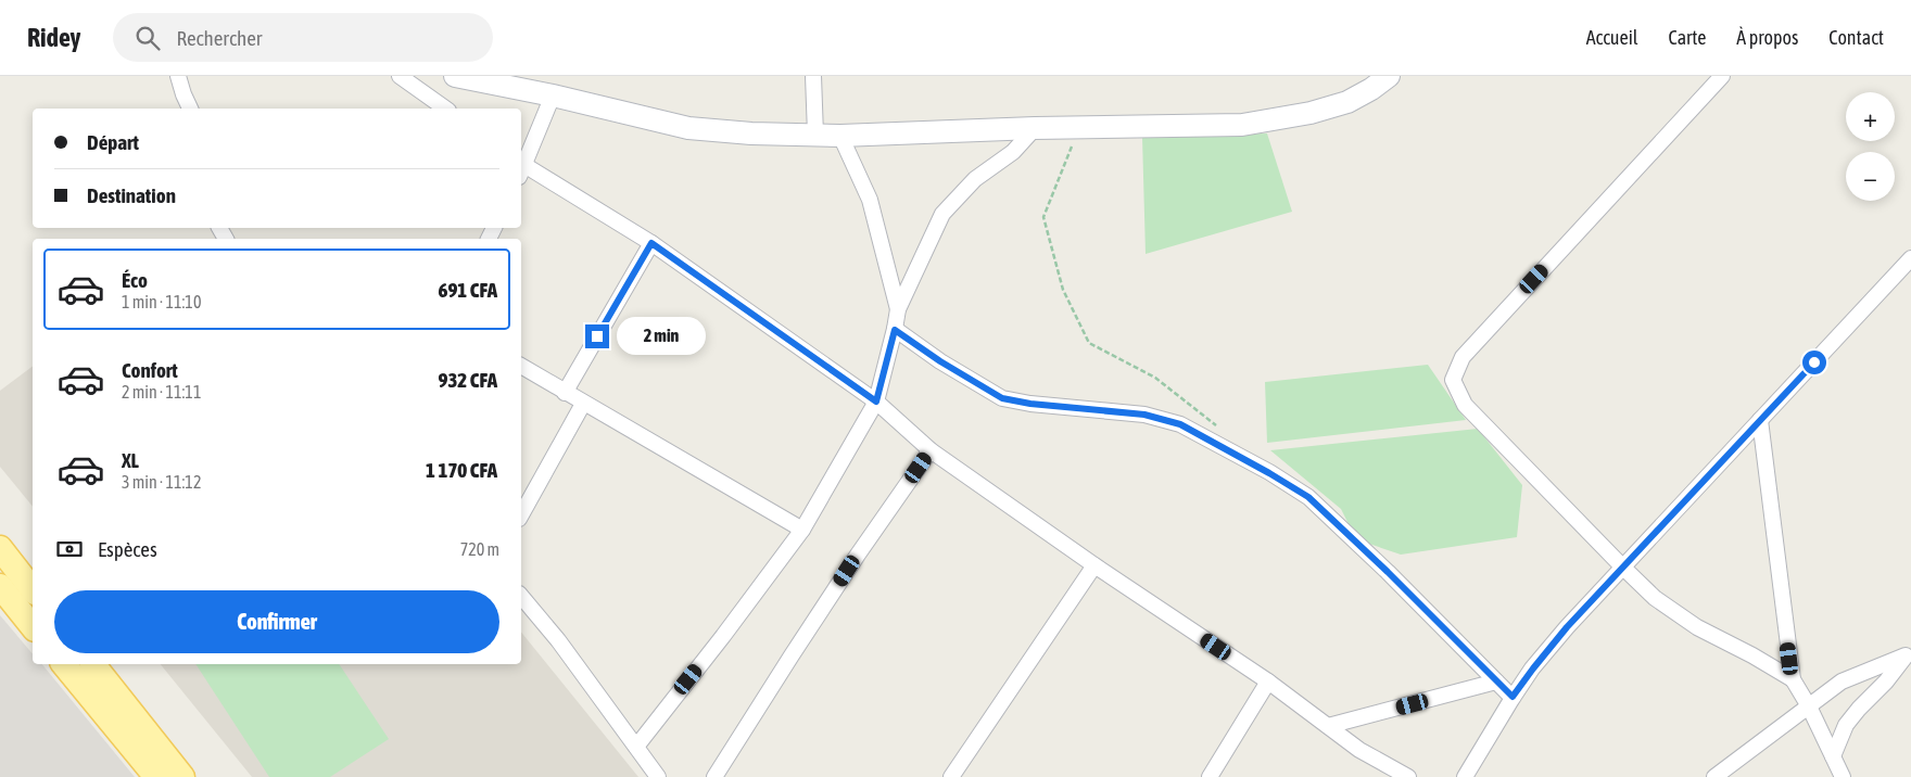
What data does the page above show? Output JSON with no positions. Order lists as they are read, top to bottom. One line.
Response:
{"page":{"header":"Ridey","search":"Rechercher","nav":["Accueil","Carte","À propos","Contact"],"map_buttons":["+","−"],"banner":["Départ","Destination"],"list":[{"name":"Éco","note":"1 min · 11:10","value":"691 CFA"},{"name":"Confort","note":"2 min · 11:11","value":"932 CFA"},{"name":"XL","note":"3 min · 11:12","value":"1 170 CFA"}],"bubble":"2 min","pay":["Espèces","720 m"],"buttons":"Confirmer"}}
